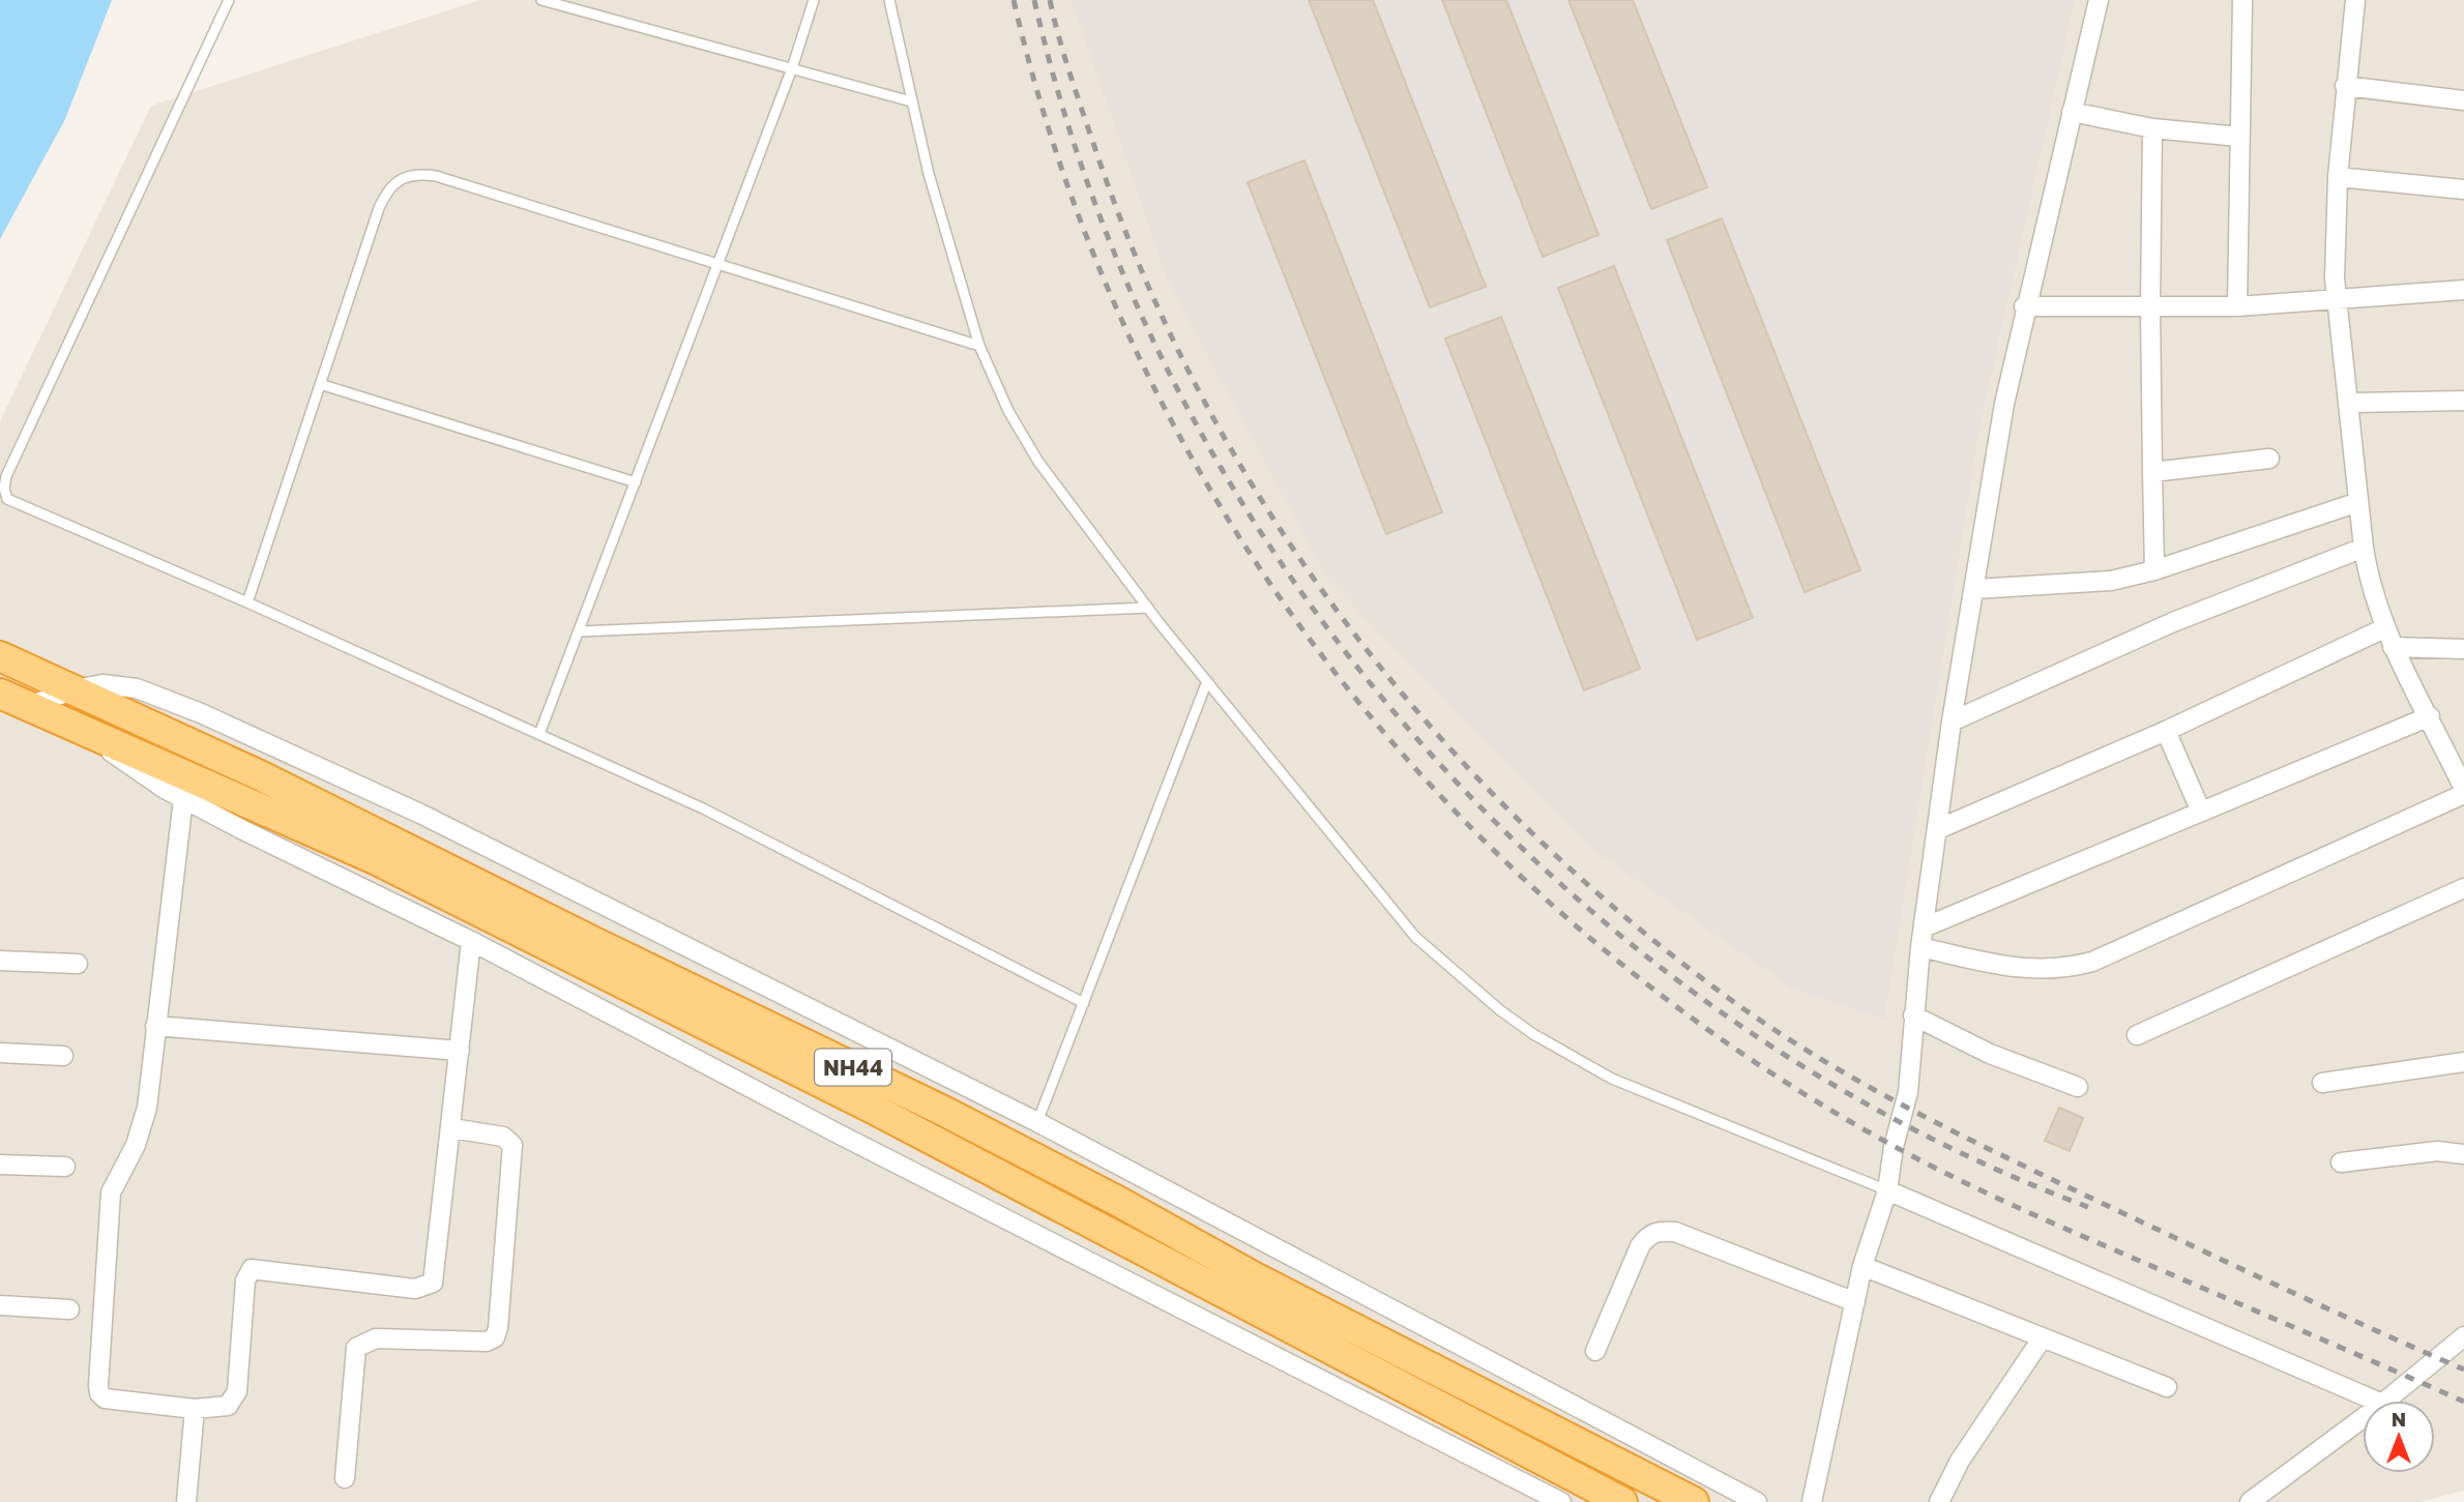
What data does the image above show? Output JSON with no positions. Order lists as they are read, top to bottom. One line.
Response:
{"streets":{"highway":["NH44"]},"north":"top"}
